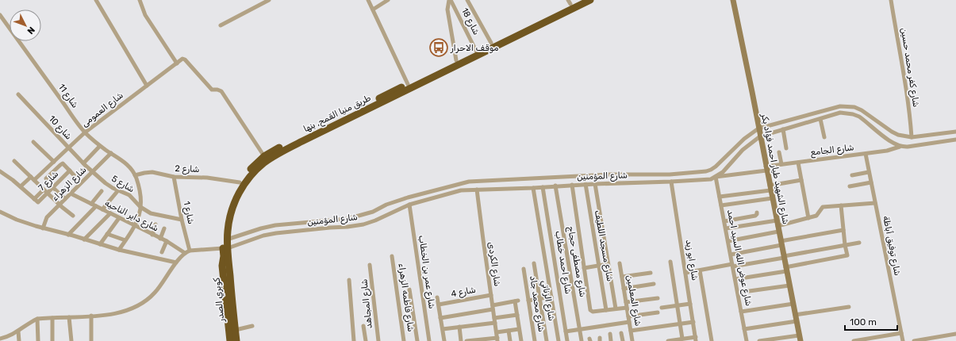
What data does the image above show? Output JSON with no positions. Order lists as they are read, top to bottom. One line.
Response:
{"streets":{"highway":["طريق منيا القمح, بنها","كوبري الصدر"],"street":["شارع 18","شارع كفر محمد حسين","شارع 11","شارع العمومى","شارع 10","شارع الجامع","شارع 2","شارع الشهيد طيار احمد فؤاد بكر","شارع المؤمنين","شارع 7","شارع الزهراء","شارع 5","شارع 1","شارع داير الناحيه","شارع مسجد اللطيف","شارع توفيق أباظة","شارع عوض الله السيد احمد","شارع ابو زيد","شارع مصطفى حجاج","شارع احمد خطاب","شارع الكردى","شارع عمر بن الخطاب","شارع 4","شارع فاطمه الزهراء","شارع الزناتي","شارع المعلمين","شارع المجاهد","شارع محمد جاد"]},"crossings":[["شارع 18","طريق منيا القمح, بنها"],["شارع كفر محمد حسين","شارع المؤمنين"],["شارع 11","شارع العمومى"],["شارع 11","شارع 2"],["شارع 11","شارع الزهراء"],["شارع العمومى","طريق منيا القمح, بنها"],["شارع العمومى","شارع 10"],["شارع العمومى","شارع 7"],["طريق منيا القمح, بنها","شارع 2"],["طريق منيا القمح, بنها","شارع المؤمنين"],["طريق منيا القمح, بنها","كوبري الصدر"],["شارع 10","شارع الزهراء"],["شارع 10","شارع 5"],["شارع الجامع","شارع الشهيد طيار احمد فؤاد بكر"],["شارع الجامع","شارع المؤمنين"],["شارع الجامع","شارع توفيق أباظة"],["شارع الجامع","شارع عوض الله السيد احمد"],["شارع 2","شارع 1"],["شارع الشهيد طيار احمد فؤاد بكر","شارع المؤمنين"],["شارع المؤمنين","شارع 1"],["شارع المؤمنين","شارع مسجد اللطيف"],["شارع المؤمنين","شارع عوض الله السيد احمد"],["شارع المؤمنين","شارع ابو زيد"],["شارع المؤمنين","شارع مصطفى حجاج"],["شارع المؤمنين","شارع احمد خطاب"],["شارع المؤمنين","شارع الكردى"],["شارع المؤمنين","شارع عمر بن الخطاب"],["شارع الزهراء","شارع 5"],["شارع الزهراء","شارع داير الناحيه"],["شارع 5","شارع 1"],["شارع الكردى","شارع 4"]],"places":{"bus stop":["موقف الاحرار"]},"scale_bar":"100 m","north":"bottom right"}
